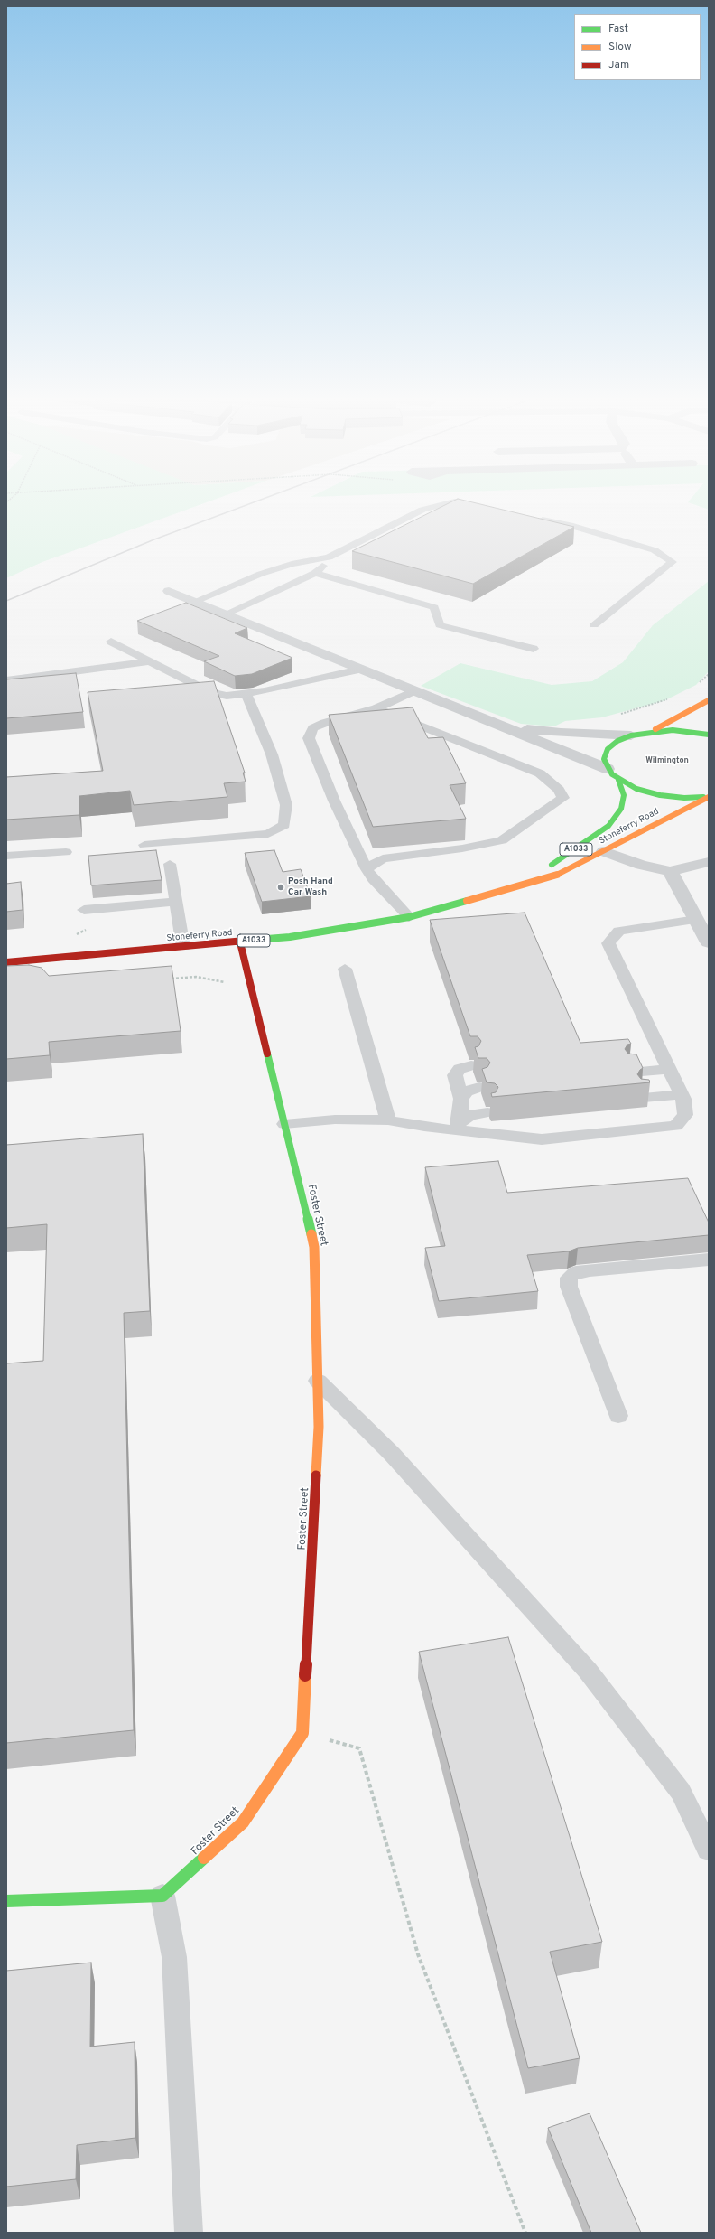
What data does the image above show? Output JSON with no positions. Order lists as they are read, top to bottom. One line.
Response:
{"streets":{"main road":["Stoneferry Road","A1033","Foster Street"]},"crossings":[["Stoneferry Road","Foster Street"]],"districts":["Wilmington"],"places":["Posh Hand Car Wash"],"legend":["Fast","Slow","Jam"]}
